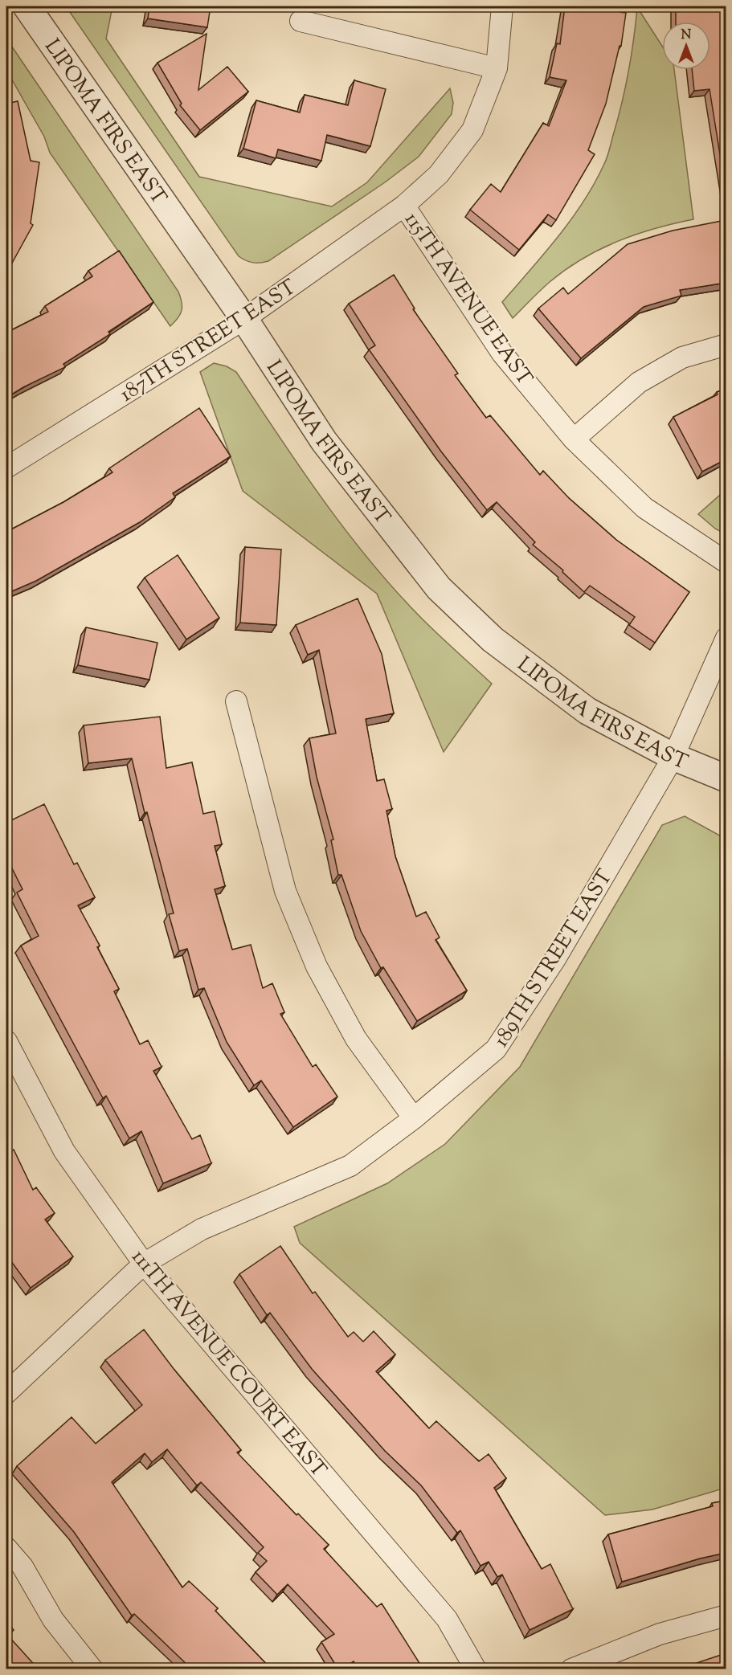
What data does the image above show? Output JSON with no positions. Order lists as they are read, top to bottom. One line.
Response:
{"streets":{"street":["LIPOMA FIRS EAST","115TH AVENUE EAST","187TH STREET EAST","189TH STREET EAST","111TH AVENUE COURT EAST"]},"crossings":[["LIPOMA FIRS EAST","187TH STREET EAST"],["LIPOMA FIRS EAST","189TH STREET EAST"],["115TH AVENUE EAST","187TH STREET EAST"],["189TH STREET EAST","111TH AVENUE COURT EAST"]],"north":"top"}
